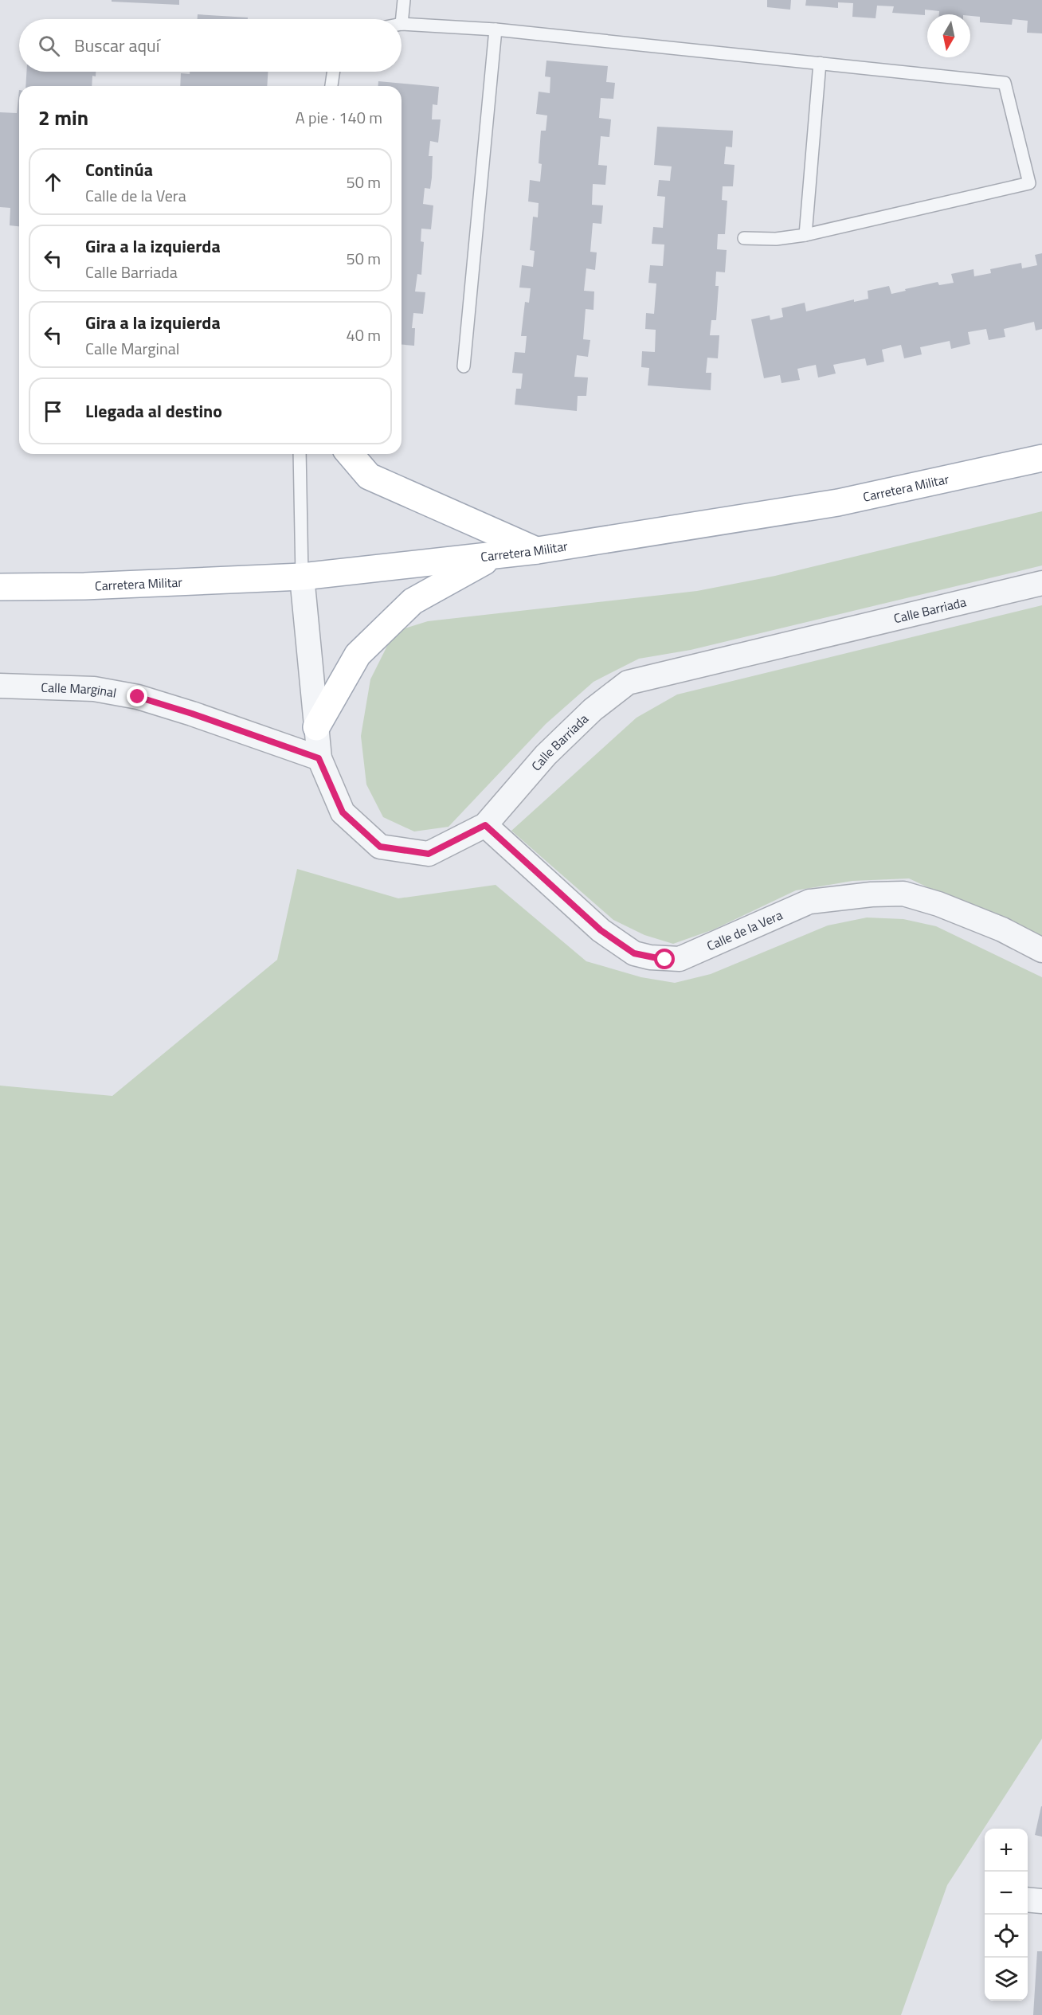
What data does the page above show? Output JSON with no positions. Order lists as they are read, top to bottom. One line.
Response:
{"streets":{"main road":["Carretera Militar"],"street":["Calle Barriada","Calle Marginal","Calle de la Vera"]},"crossings":[["Carretera Militar","Calle Barriada"],["Calle Barriada","Calle Marginal"],["Calle Barriada","Calle de la Vera"]],"north":"bottom","page":{"search":"Buscar aquí","heading":["2 min","A pie · 140 m"],"list":[["Continúa","Calle de la Vera","50 m"],["Gira a la izquierda","Calle Barriada","50 m"],["Gira a la izquierda","Calle Marginal","40 m"],"Llegada al destino"],"map_buttons":["+","−"]}}
